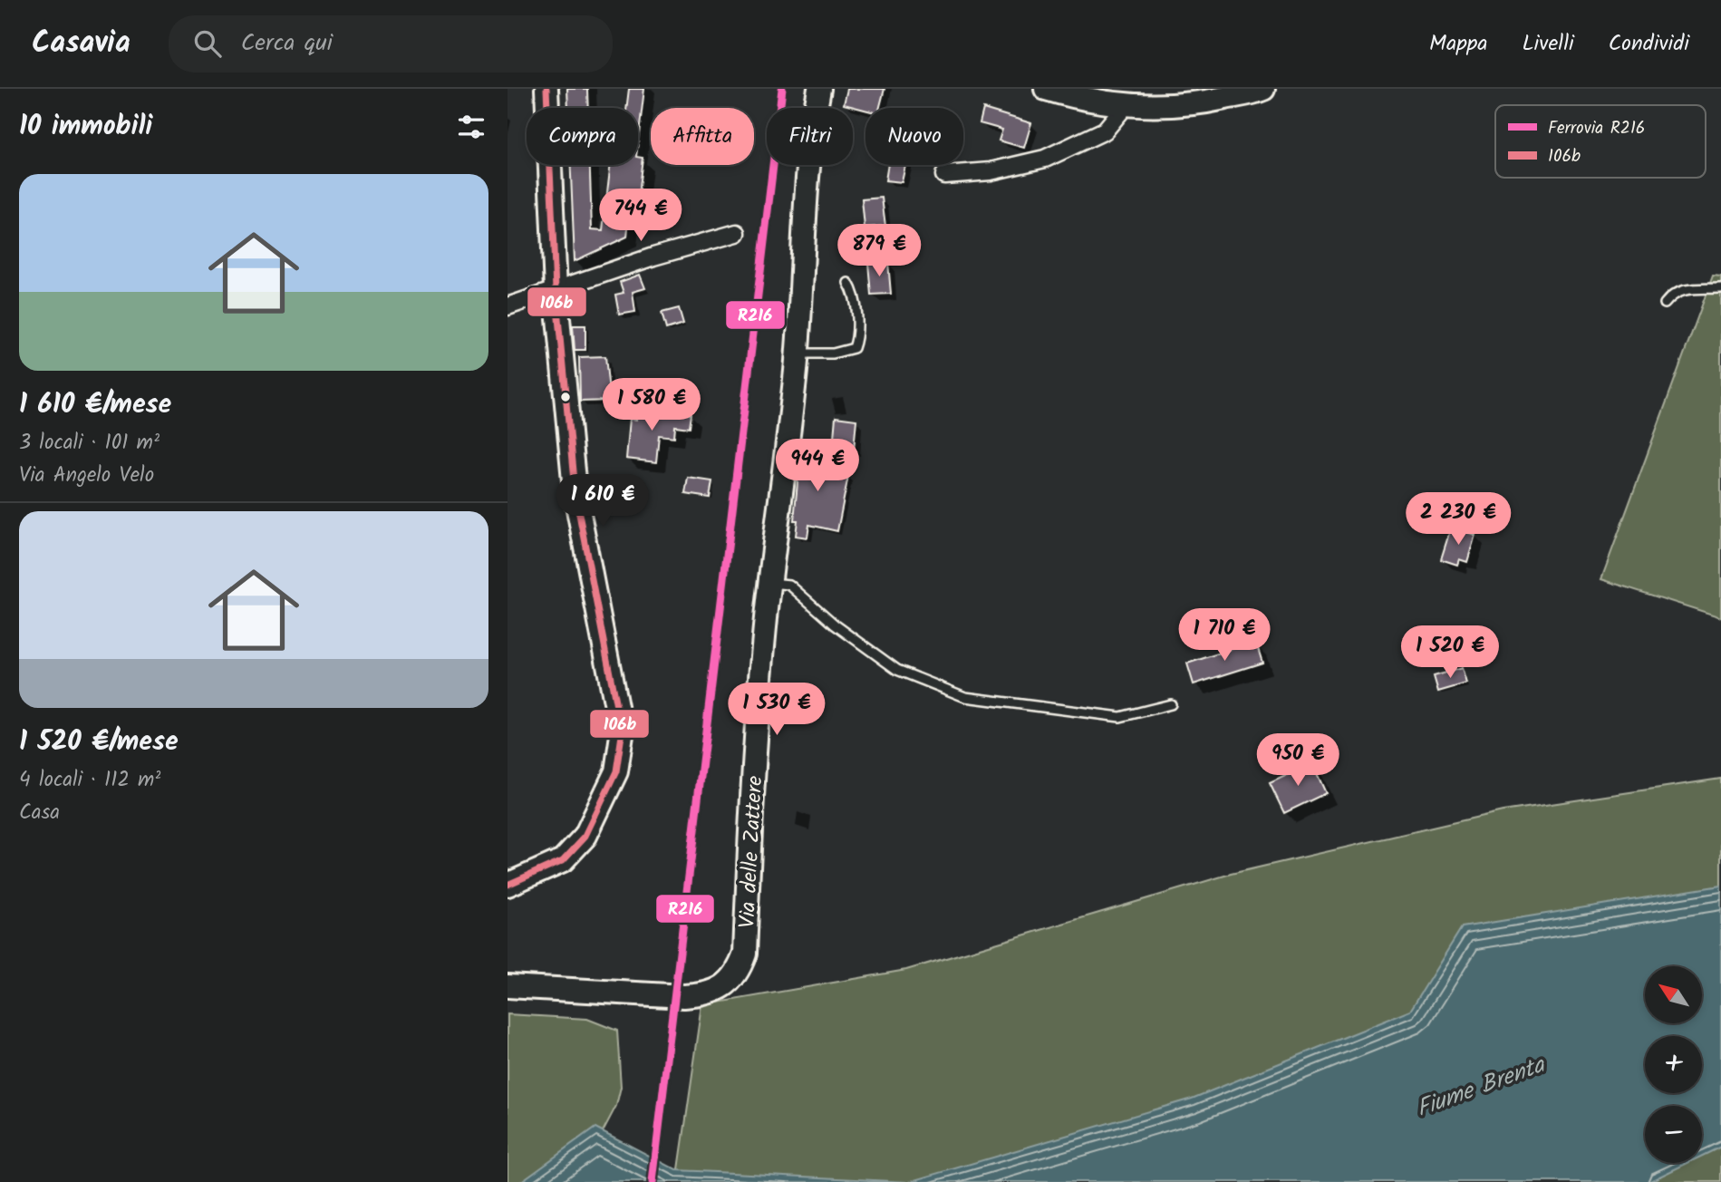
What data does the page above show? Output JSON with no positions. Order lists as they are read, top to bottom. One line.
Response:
{"streets":{"street":["Via delle Zattere"]},"water":["Fiume Brenta"],"lines":["rail line R216","transit line 106b"],"legend":["Ferrovia R216","106b"],"north":"top left","page":{"header":"Casavia","search":"Cerca qui","nav":["Mappa","Livelli","Condividi"],"heading":"10 immobili","chip":["Compra","Affitta","Filtri","Nuovo"],"list":[{"name":"1 610 €/mese","note":"3 locali · 101 m² · Via Angelo Velo"},{"name":"1 520 €/mese","note":"4 locali · 112 m² · Casa"}],"price":["744 €","879 €","1 580 €","944 €","1 610 €","2 230 €","1 710 €","1 520 €","1 530 €","950 €"],"map_buttons":["+","−"]}}
